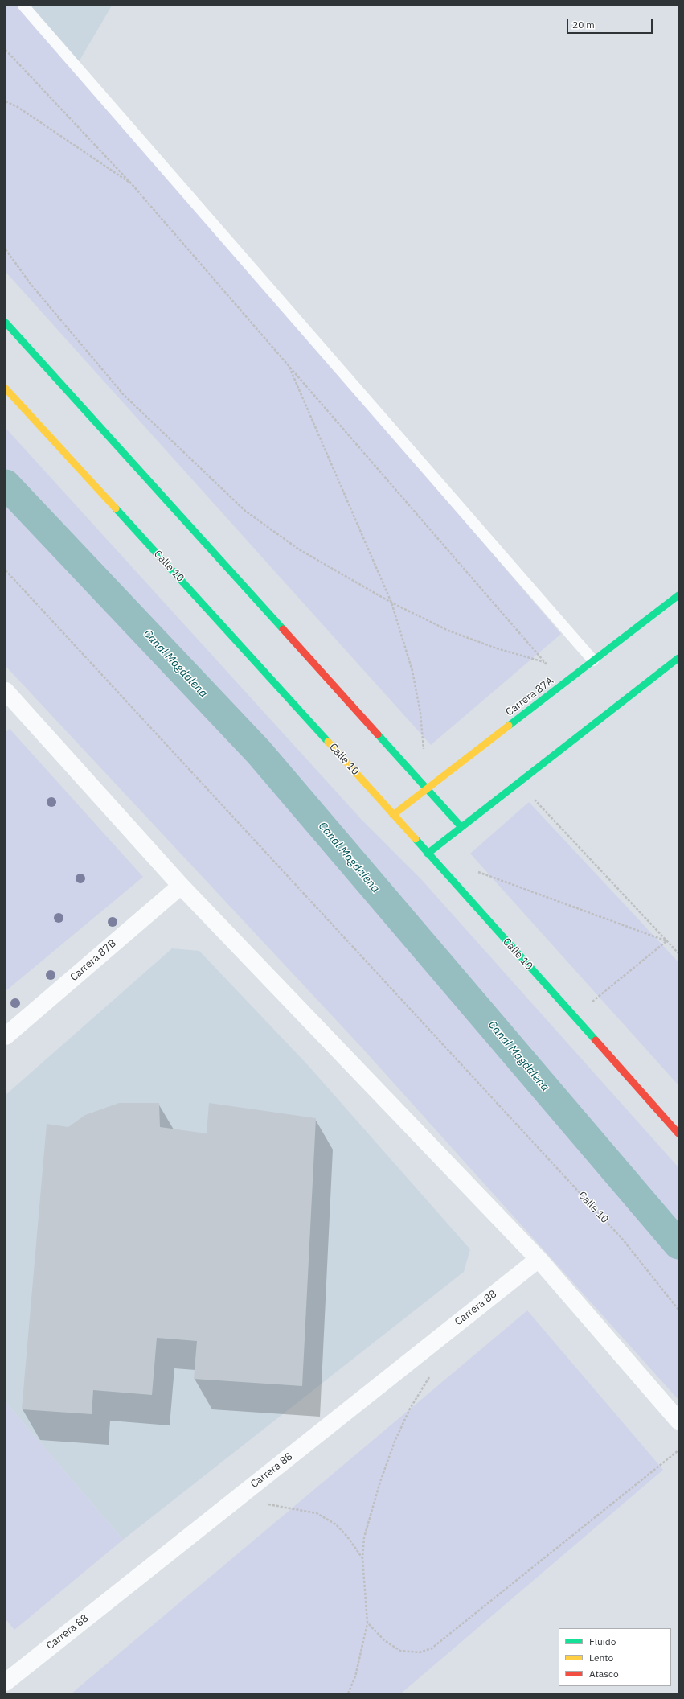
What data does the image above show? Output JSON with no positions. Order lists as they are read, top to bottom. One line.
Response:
{"streets":{"street":["Calle 10","Carrera 87A","Carrera 87B","Carrera 88"]},"crossings":[["Calle 10","Carrera 87A"]],"water":["Canal Magdalena"],"legend":["Fluido","Lento","Atasco"],"scale_bar":"20 m"}
